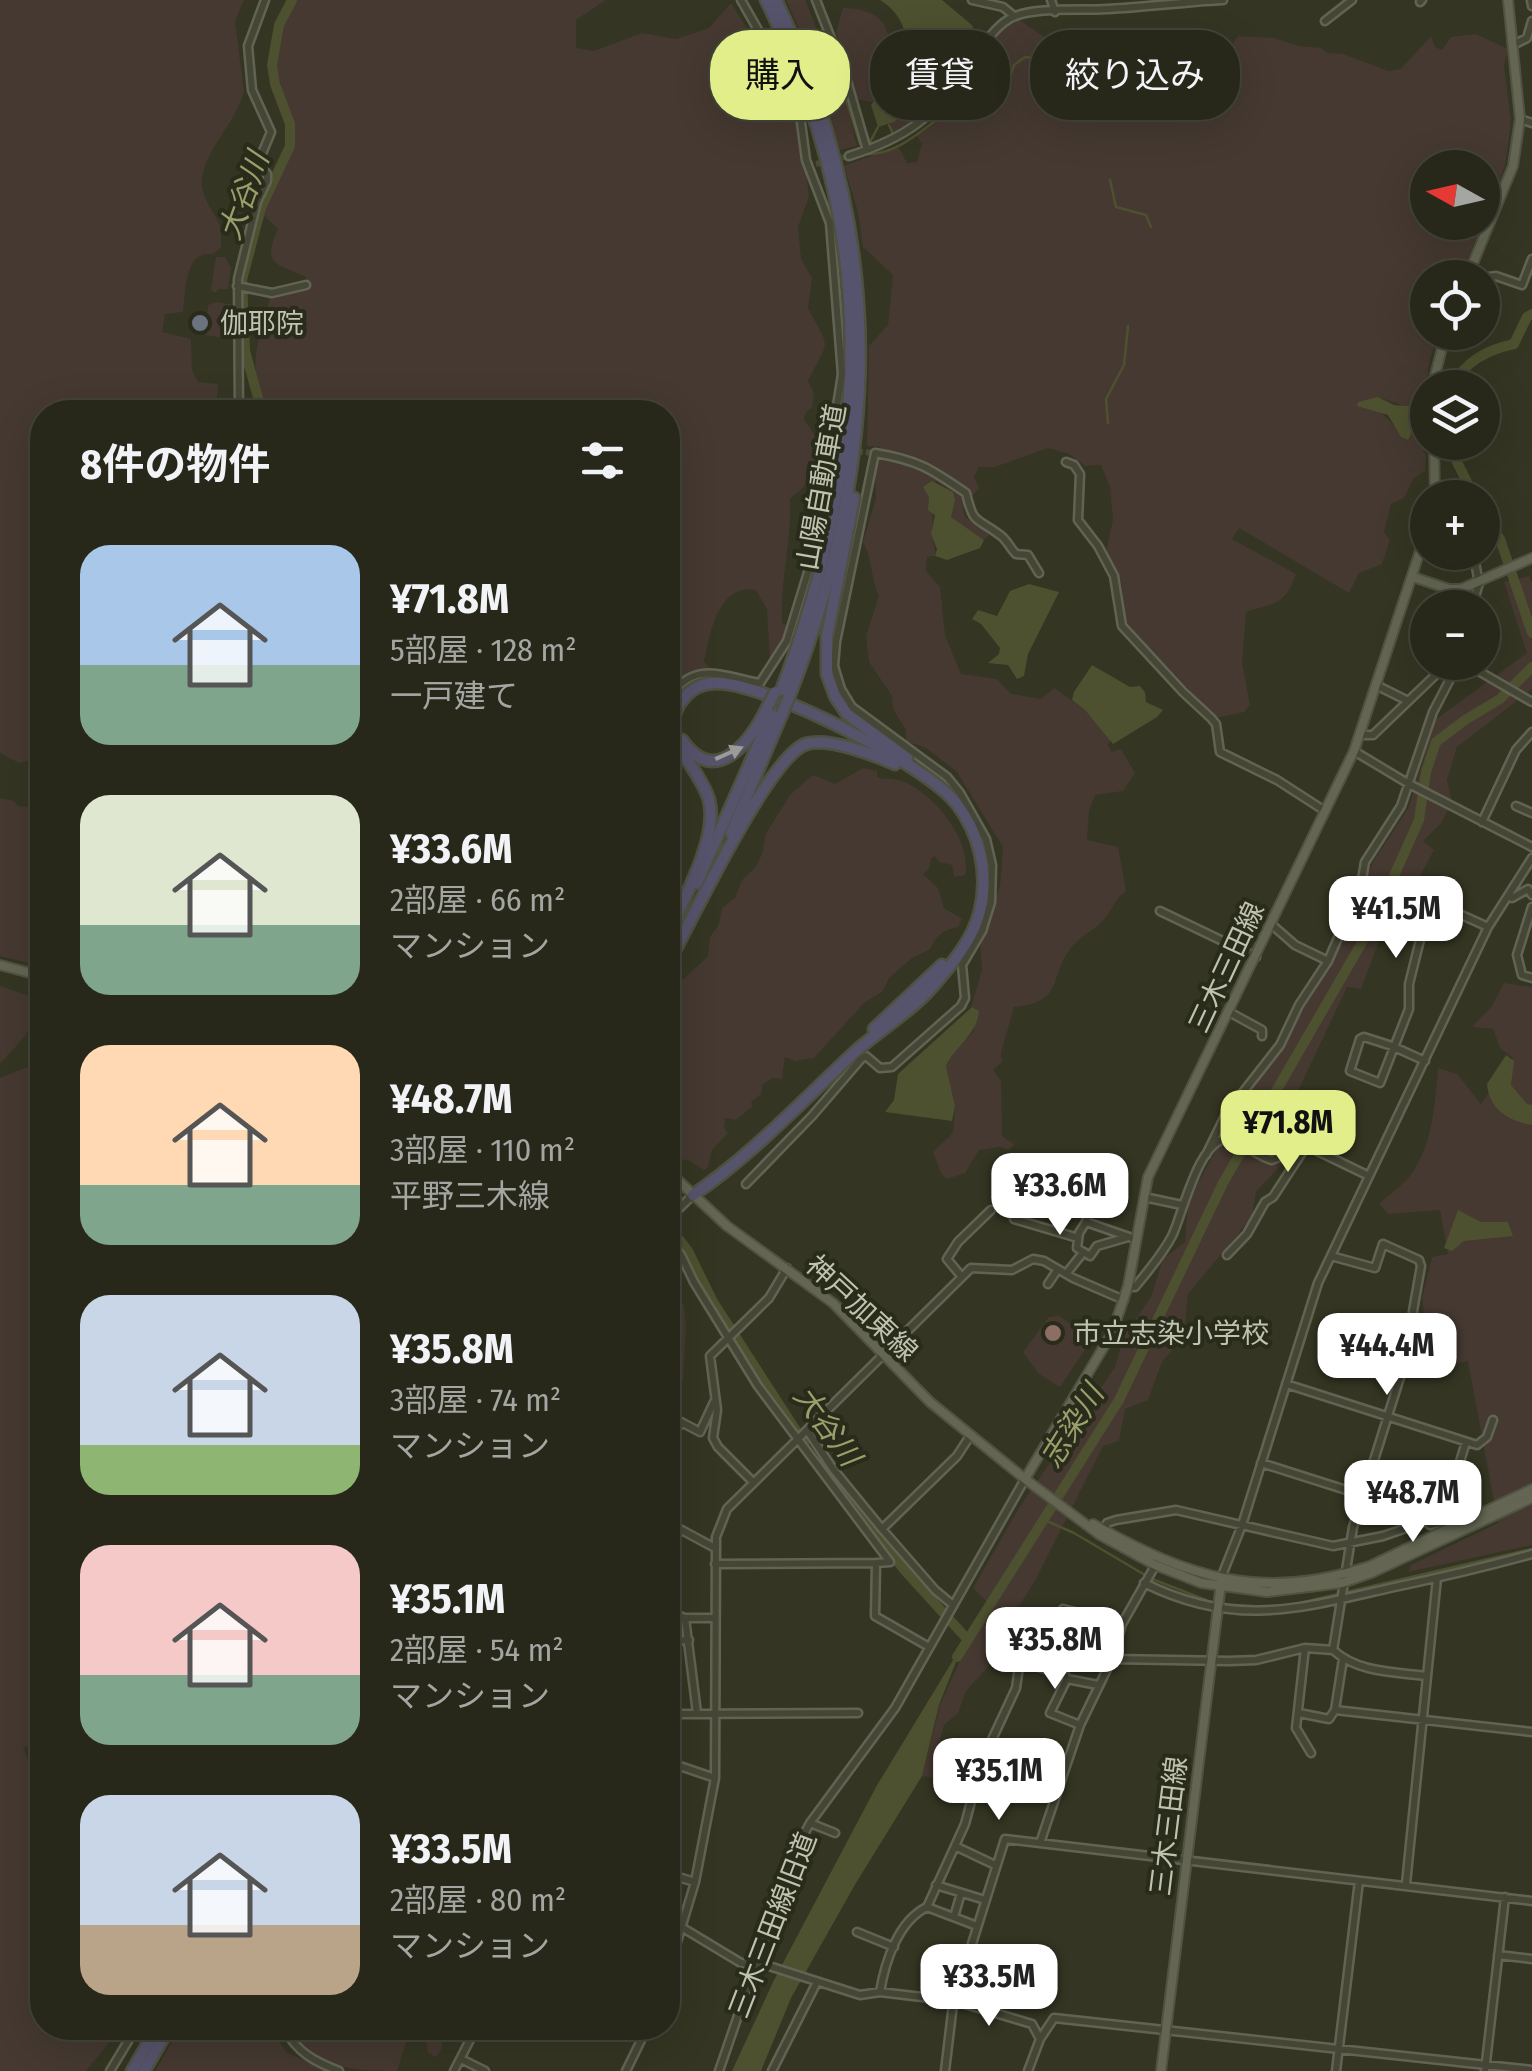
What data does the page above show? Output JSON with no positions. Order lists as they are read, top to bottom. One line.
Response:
{"streets":{"highway":["山陽自動車道"],"main road":["三木三田線","神戸加東線"],"street":["三木三田線旧道"]},"crossings":[["三木三田線","神戸加東線"],["三木三田線","三木三田線旧道"],["神戸加東線","三木三田線旧道"]],"water":["大谷川","志染川"],"places":["伽耶院","市立志染小学校"],"north":"left","page":{"chip":["購入","賃貸","絞り込み"],"map_buttons":["+","−"],"heading":"8件の物件","list":[{"name":"¥71.8M","note":"5部屋 · 128 m² · 一戸建て"},{"name":"¥33.6M","note":"2部屋 · 66 m² · マンション"},{"name":"¥48.7M","note":"3部屋 · 110 m² · 平野三木線"},{"name":"¥35.8M","note":"3部屋 · 74 m² · マンション"},{"name":"¥35.1M","note":"2部屋 · 54 m² · マンション"},{"name":"¥33.5M","note":"2部屋 · 80 m² · マンション"}],"price":["¥41.5M","¥71.8M","¥33.6M","¥44.4M","¥48.7M","¥35.8M","¥35.1M","¥33.5M"]}}
